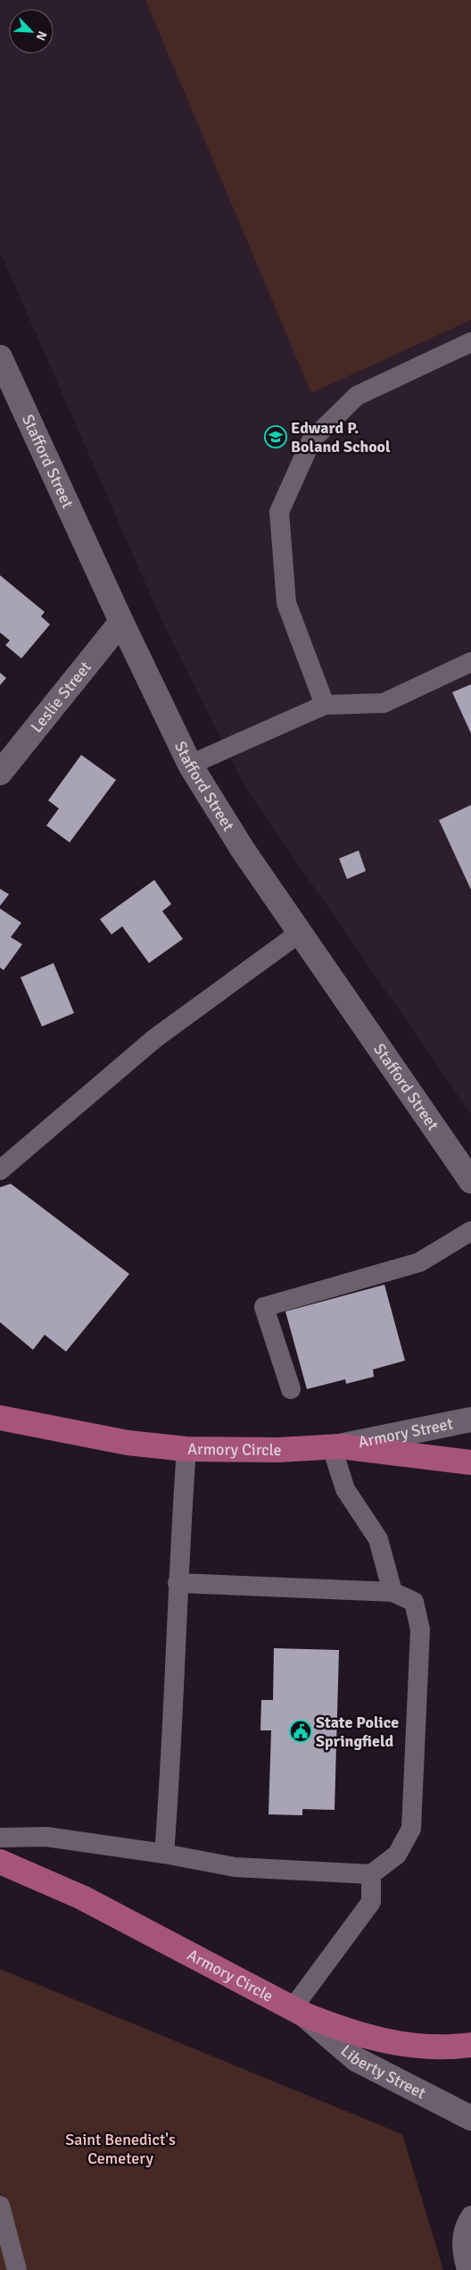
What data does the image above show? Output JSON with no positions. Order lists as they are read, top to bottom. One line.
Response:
{"streets":{"main road":["Stafford Street","Leslie Street","Armory Street","Armory Circle","Liberty Street"]},"crossings":[["Stafford Street","Leslie Street"],["Armory Street","Armory Circle"],["Armory Circle","Liberty Street"]],"parks":["Saint Benedict's Cemetery"],"places":{"school or university":["Edward P. Boland School"],"public building":["State Police Springfield"]},"north":"bottom right"}
